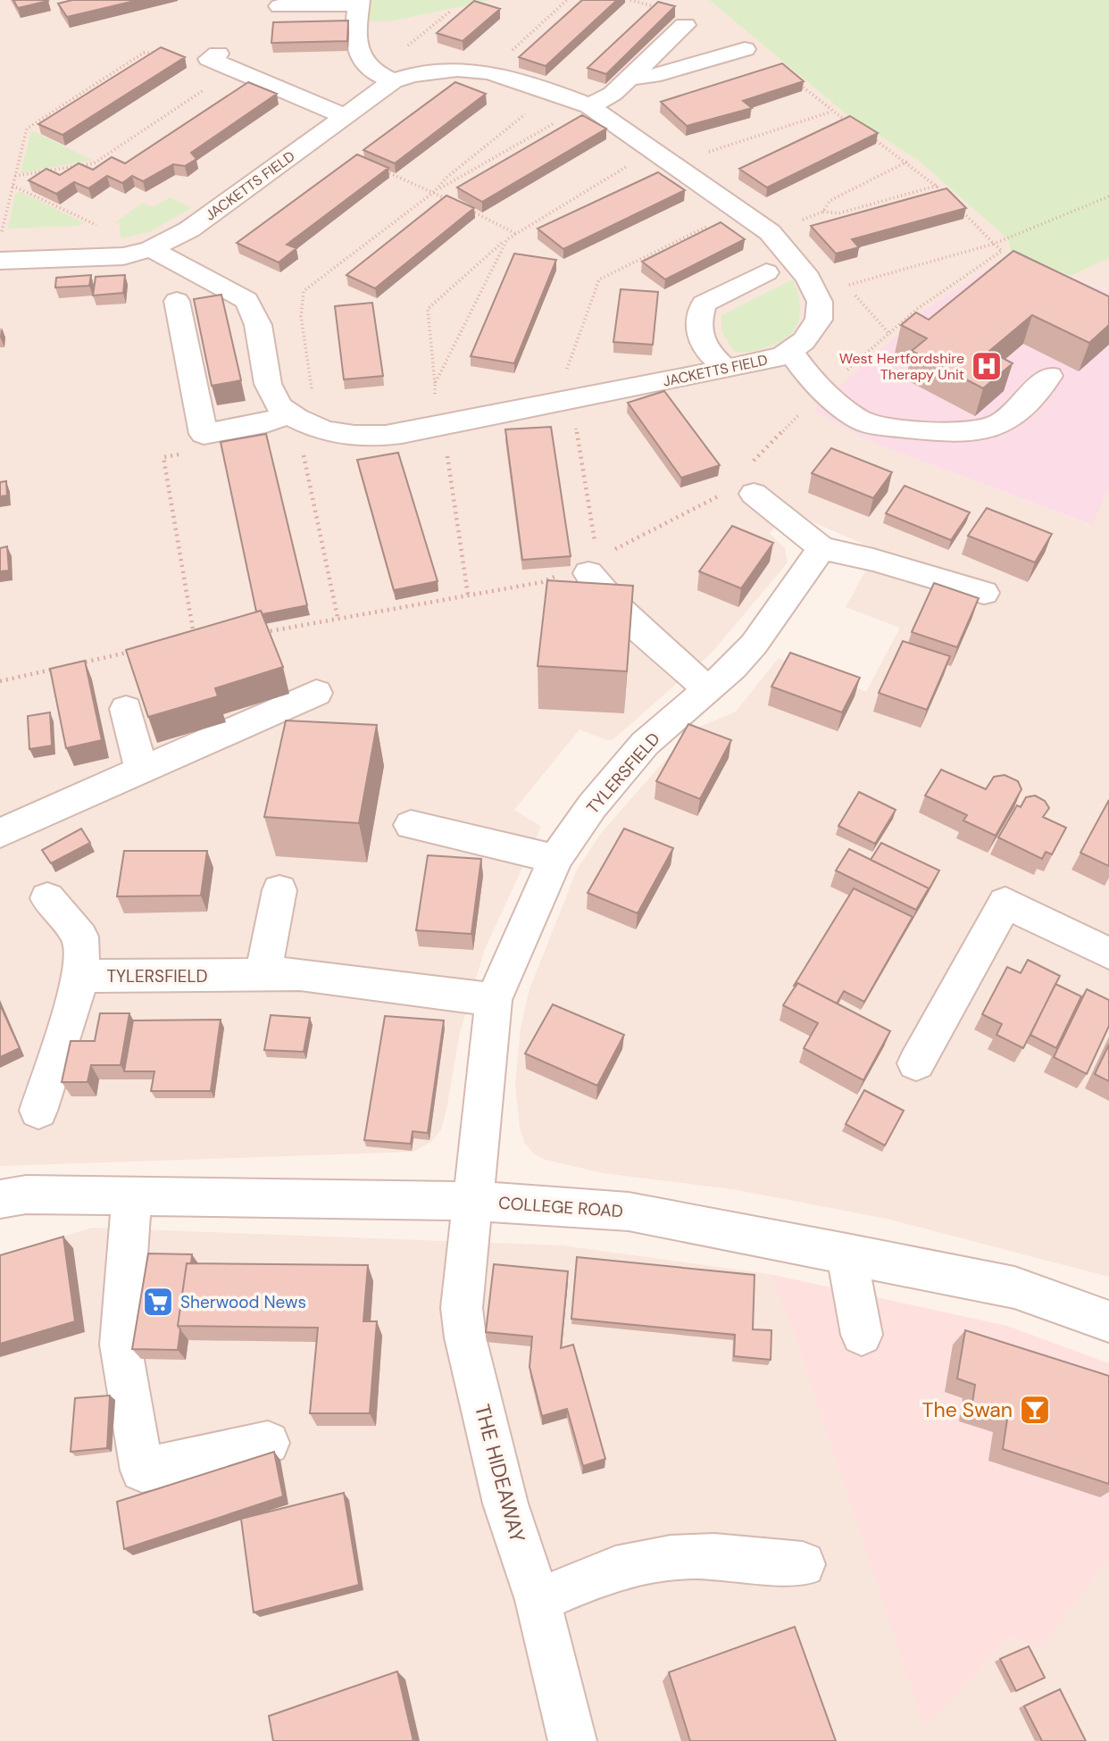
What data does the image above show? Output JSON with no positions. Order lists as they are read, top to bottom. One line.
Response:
{"streets":{"street":["JACKETTS FIELD","TYLERSFIELD","COLLEGE ROAD","THE HIDEAWAY"]},"crossings":[["TYLERSFIELD","COLLEGE ROAD"],["TYLERSFIELD","THE HIDEAWAY"],["COLLEGE ROAD","THE HIDEAWAY"]],"places":{"hospital":["West Hertfordshire Therapy Unit"],"supermarket":["Sherwood News"],"bar":["The Swan"]}}
